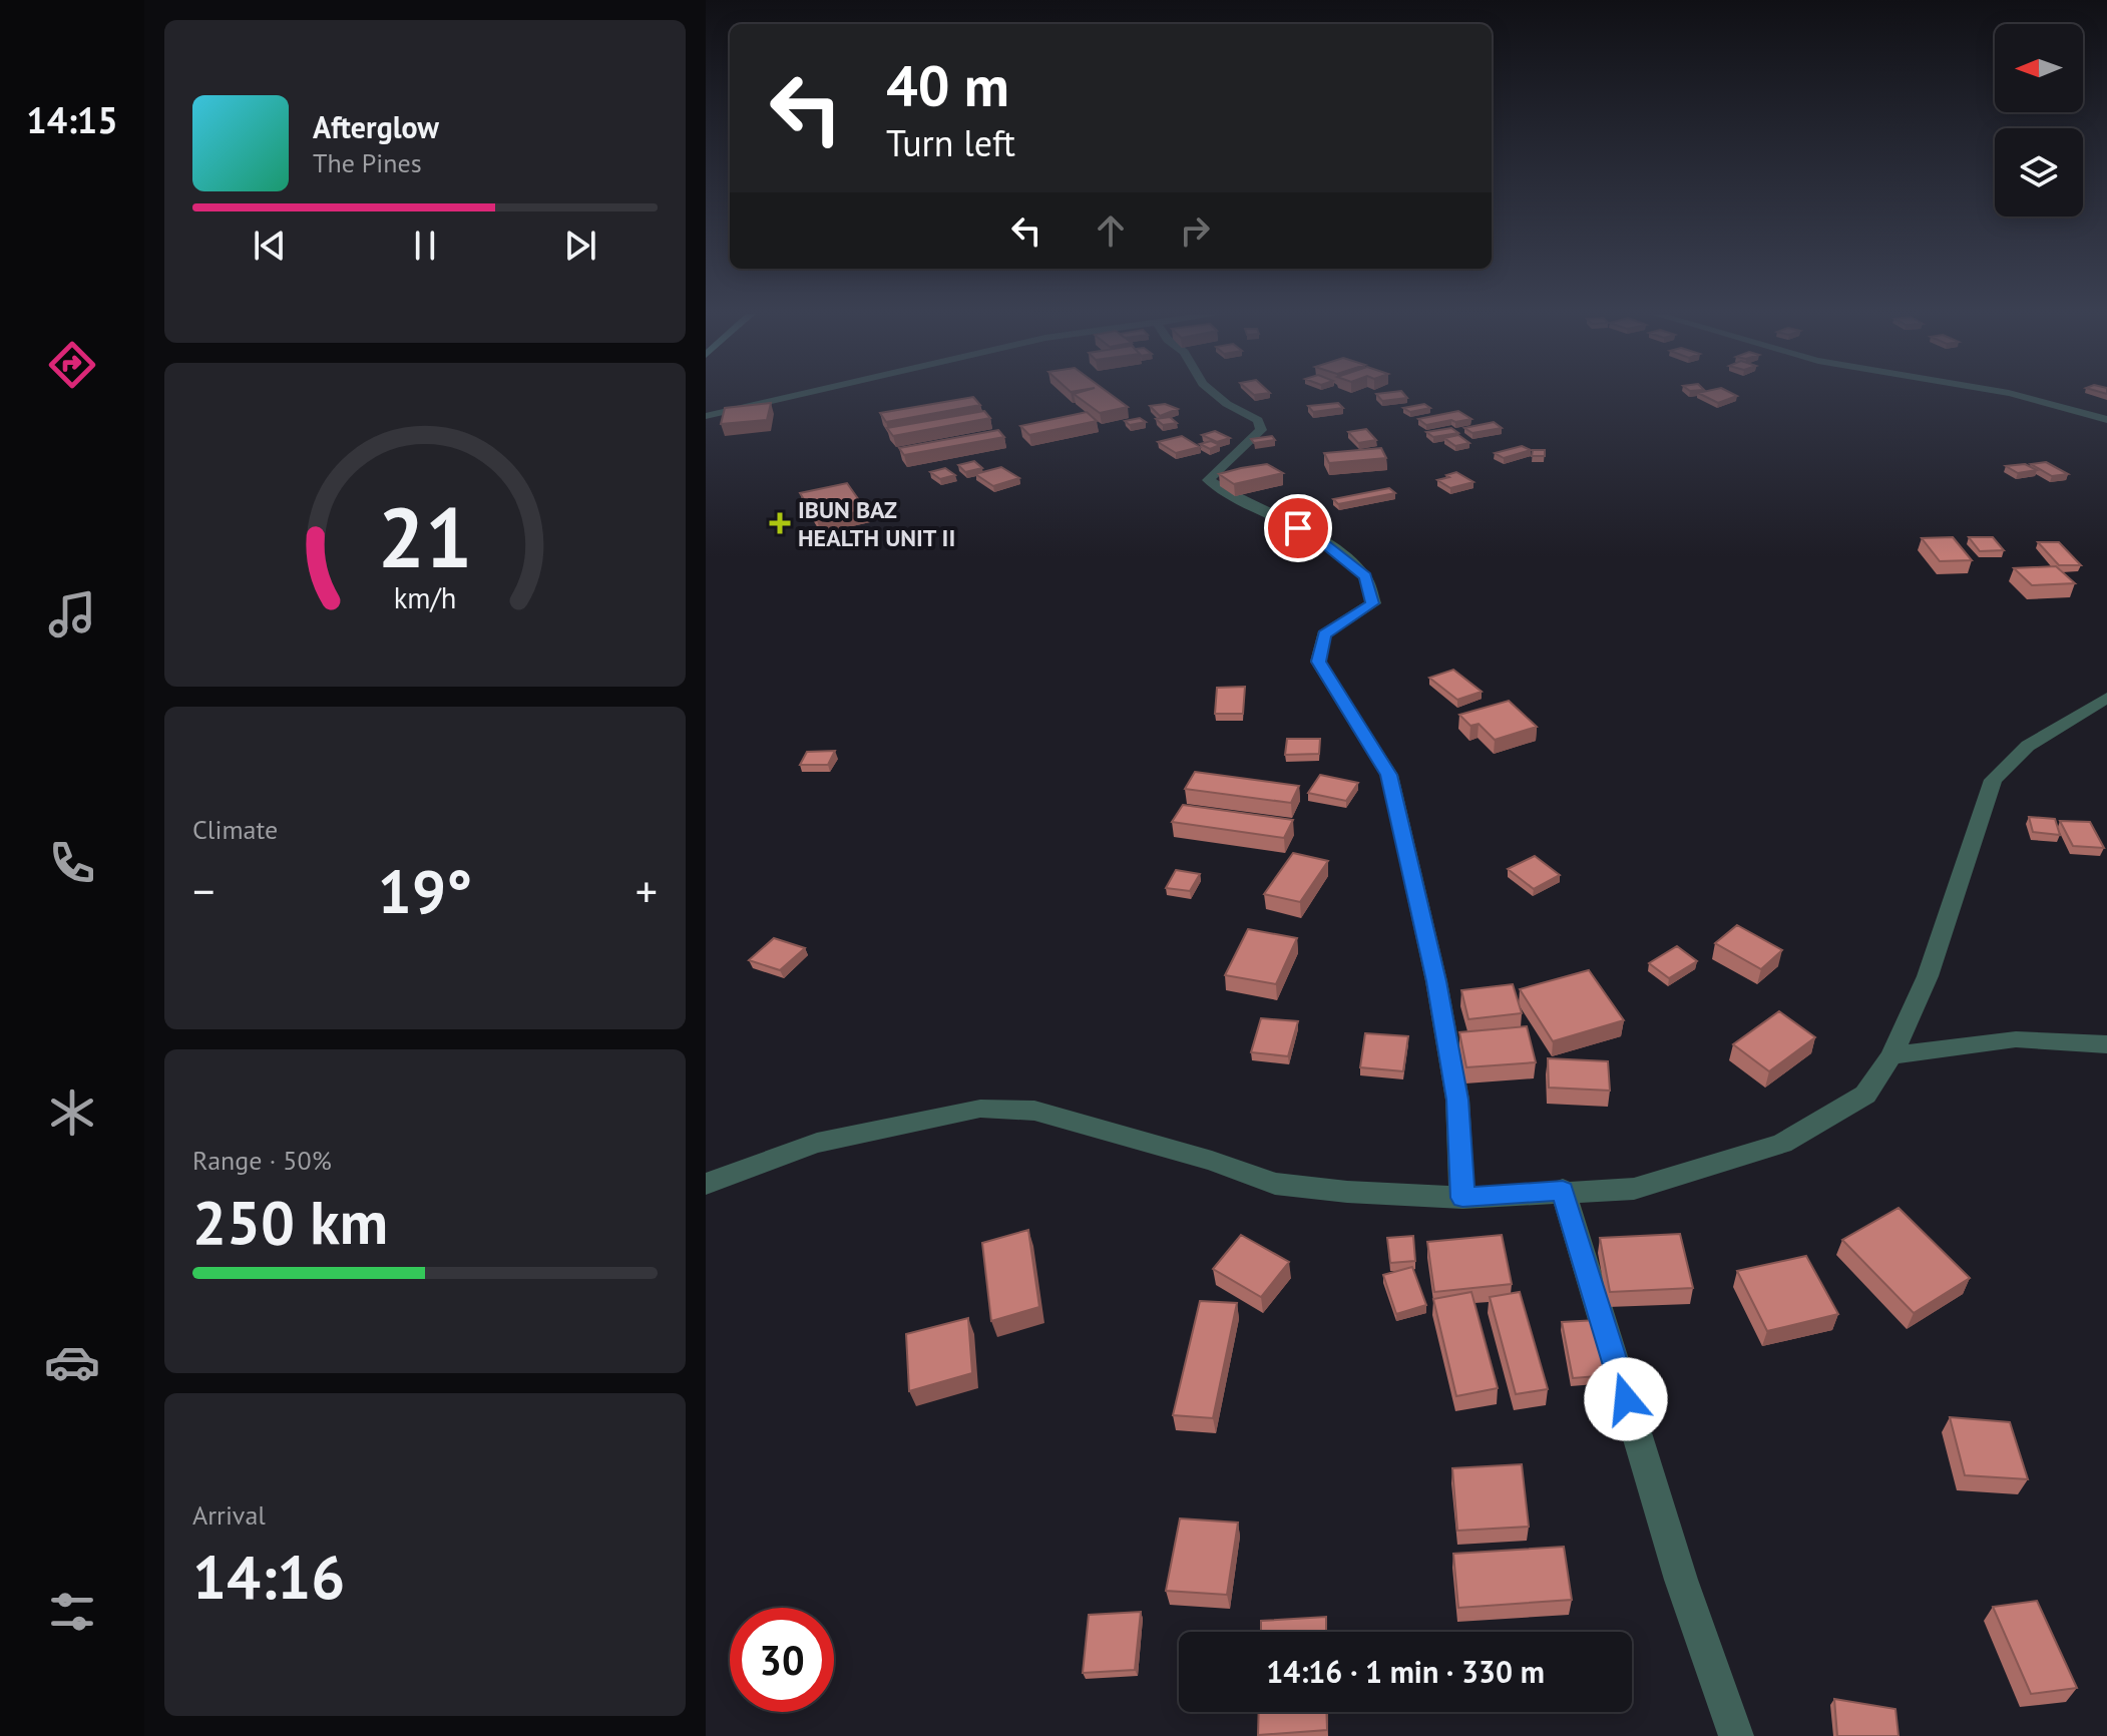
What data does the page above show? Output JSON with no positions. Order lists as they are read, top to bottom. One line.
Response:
{"places":{"health":["IBUN BAZ HEALTH UNIT II"]},"north":"left","page":{"tabs":"14:15","turn":["40 m","Turn left"],"song":["Afterglow","The Pines"],"tile":["Climate",["Range · 50%","250 km"],["Arrival","14:16"]],"heat":["−","19°","+"],"limit":"30","trip":"14:16 · 1 min · 330 m","gauge":["21","km/h"]}}
